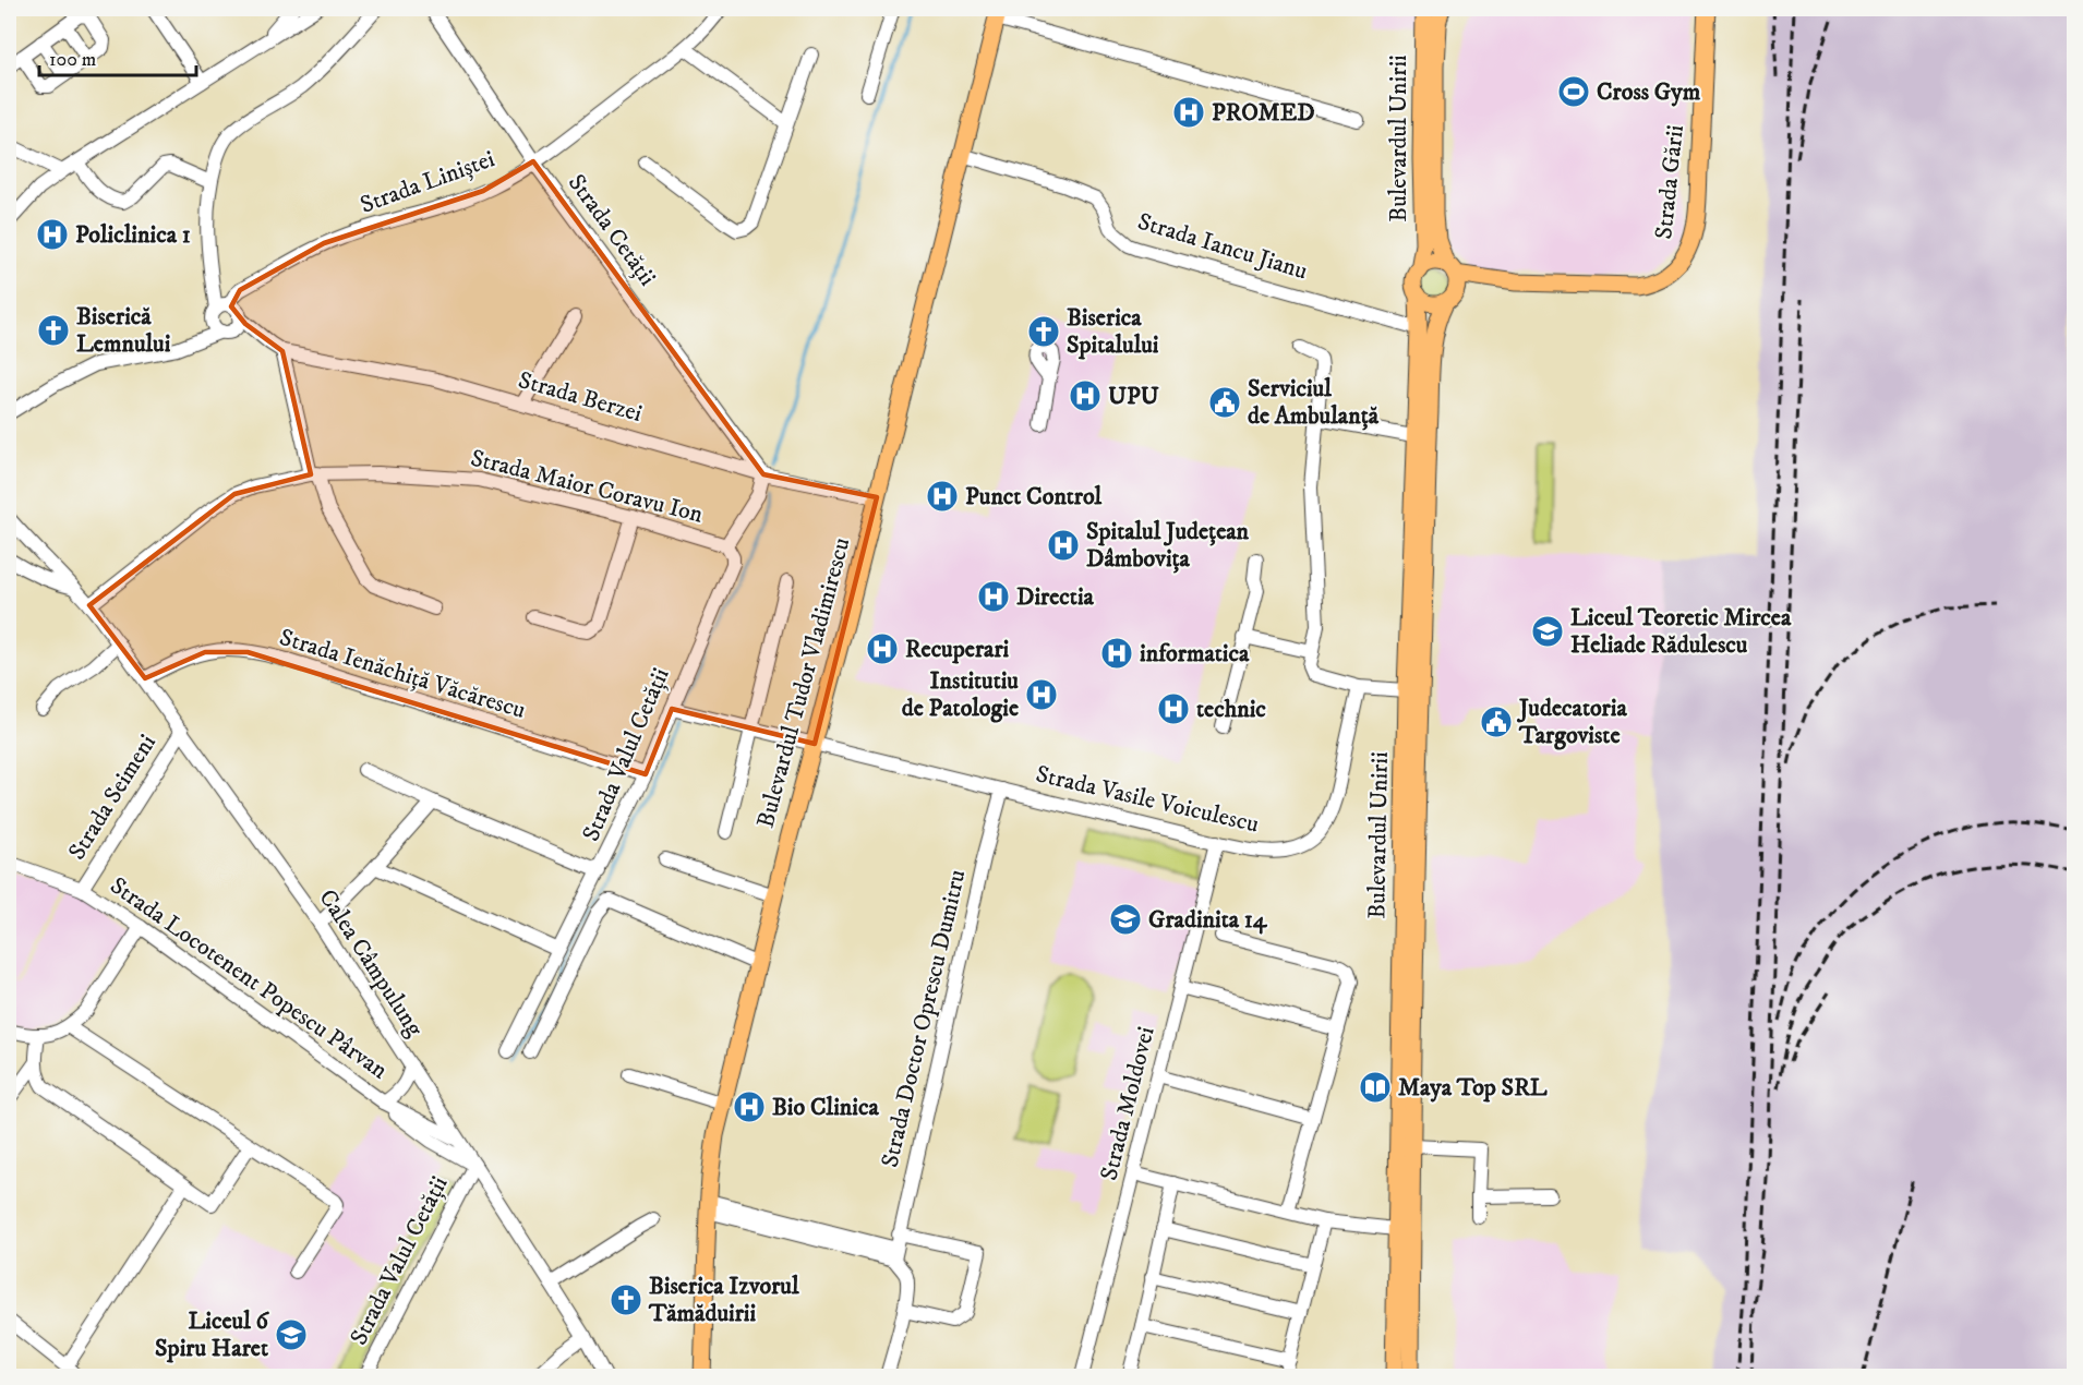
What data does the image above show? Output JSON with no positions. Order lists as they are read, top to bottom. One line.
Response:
{"streets":{"main road":["Bulevardul Unirii","Strada Gării","Bulevardul Tudor Vladimirescu"],"street":["Strada Liniștei","Strada Cetății","Strada Iancu Jianu","Strada Berzei","Strada Maior Coravu Ion","Strada Ienăchiță Văcărescu","Strada Valul Cetății","Strada Seimeni","Strada Vasile Voiculescu","Calea Câmpulung","Strada Locotenent Popescu Pârvan","Strada Doctor Oprescu Dumitru","Strada Moldovei"]},"crossings":[["Bulevardul Unirii","Strada Gării"],["Bulevardul Unirii","Strada Iancu Jianu"],["Strada Liniștei","Strada Cetății"],["Strada Cetății","Strada Berzei"],["Strada Iancu Jianu","Bulevardul Tudor Vladimirescu"],["Strada Berzei","Bulevardul Tudor Vladimirescu"],["Strada Maior Coravu Ion","Strada Valul Cetății"],["Strada Maior Coravu Ion","Calea Câmpulung"],["Strada Ienăchiță Văcărescu","Strada Valul Cetății"],["Strada Ienăchiță Văcărescu","Calea Câmpulung"],["Bulevardul Tudor Vladimirescu","Strada Vasile Voiculescu"],["Strada Valul Cetății","Strada Vasile Voiculescu"],["Strada Valul Cetății","Calea Câmpulung"],["Strada Seimeni","Calea Câmpulung"],["Strada Seimeni","Strada Locotenent Popescu Pârvan"],["Strada Vasile Voiculescu","Strada Doctor Oprescu Dumitru"],["Strada Vasile Voiculescu","Strada Moldovei"],["Calea Câmpulung","Strada Locotenent Popescu Pârvan"]],"places":{"sports":["Cross Gym"],"hospital":["PROMED","Policlinica 1","UPU","Punct Control","Spitalul Județean Dâmbovița","Directia","Recuperari","informatica","Institutiu de Patologie","technic","Bio Clinica"],"church":["Biserică Lemnului","Biserica Spitalului","Biserica Izvorul Tămăduirii"],"public building":["Serviciul de Ambulanță","Judecatoria Targoviste"],"school or university":["Liceul Teoretic Mircea Heliade Rădulescu","Gradinita 14","Liceul 6 Spiru Haret"],"library":["Maya Top SRL"]},"scale_bar":"100 m"}
